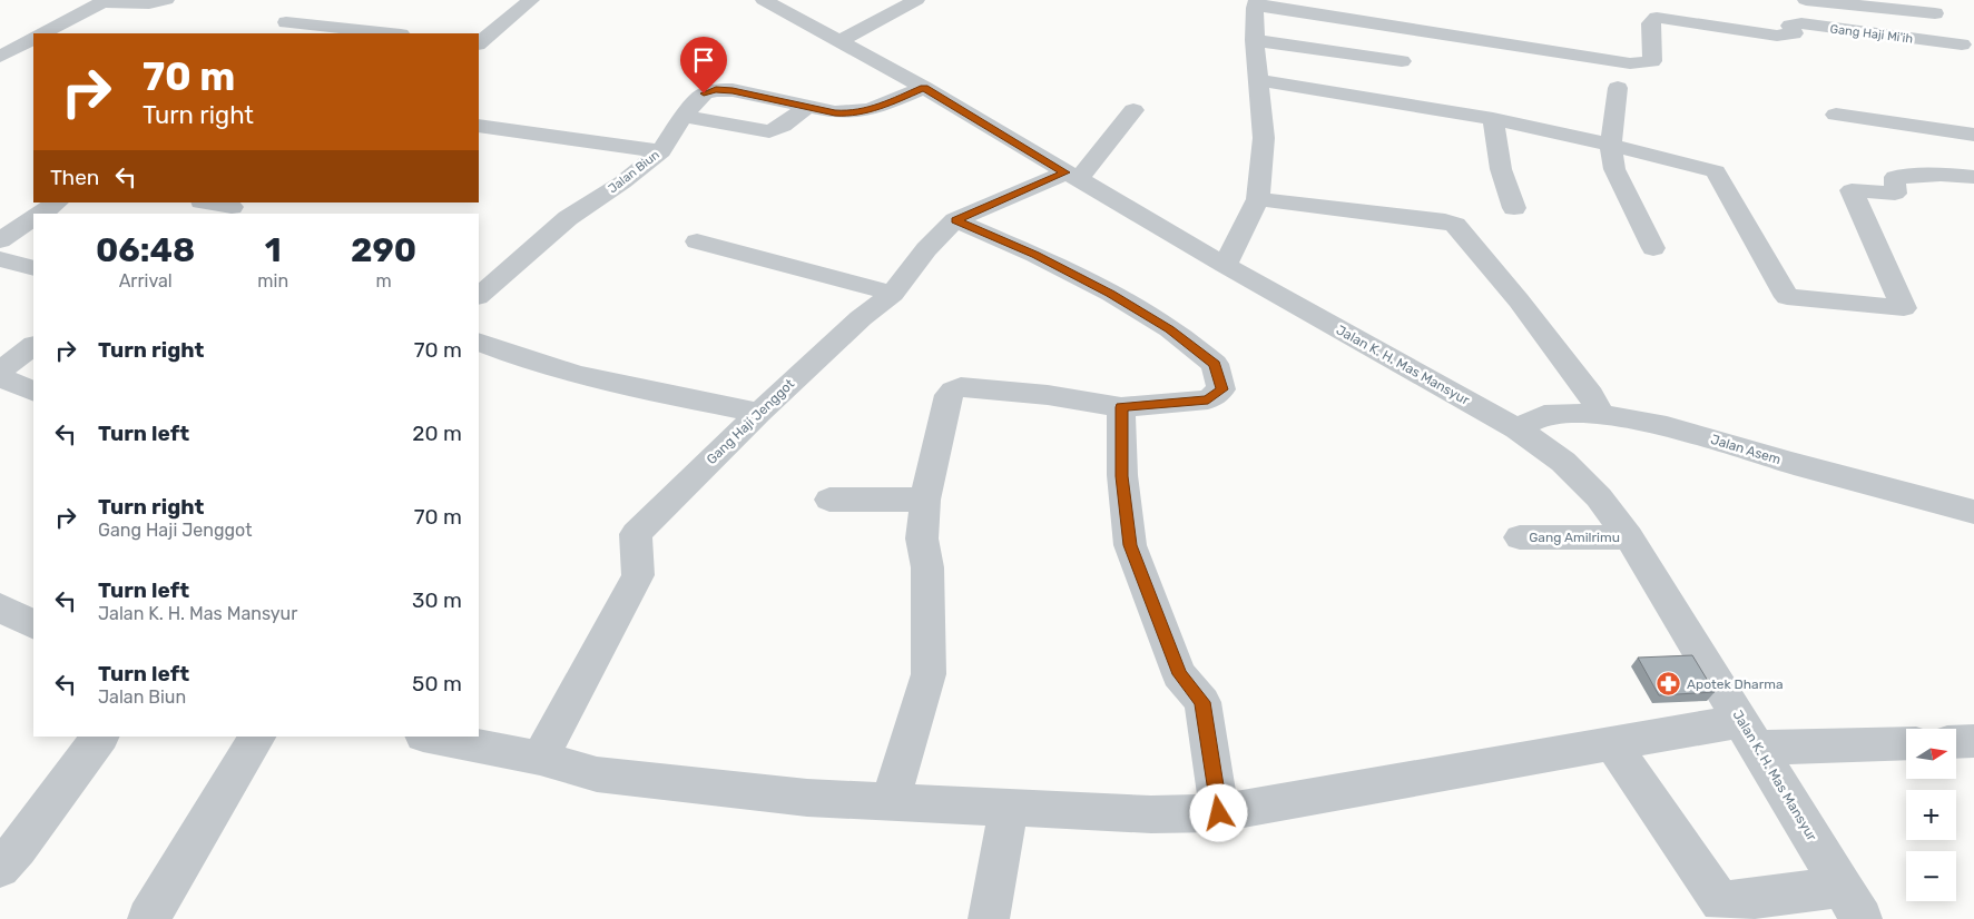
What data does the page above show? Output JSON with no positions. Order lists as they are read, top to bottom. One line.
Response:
{"streets":{"street":["Gang Haji Mi'ih","Jalan Biun","Jalan K. H. Mas Mansyur","Gang Haji Jenggot","Jalan Asem","Gang Amilrimu"]},"crossings":[["Jalan Biun","Jalan K. H. Mas Mansyur"],["Jalan K. H. Mas Mansyur","Gang Haji Jenggot"],["Jalan K. H. Mas Mansyur","Jalan Asem"],["Jalan K. H. Mas Mansyur","Gang Amilrimu"]],"places":{"pharmacy":["Apotek Dharma"]},"north":"right","page":{"turn":["70 m","Turn right"],"then":"Then","eta":["06:48","Arrival","1","min","290","m"],"list":[{"name":"Turn right","value":"70 m"},{"name":"Turn left","value":"20 m"},{"name":"Turn right","note":"Gang Haji Jenggot","value":"70 m"},{"name":"Turn left","note":"Jalan K. H. Mas Mansyur","value":"30 m"},{"name":"Turn left","note":"Jalan Biun","value":"50 m"}],"map_buttons":["+","−"]}}
